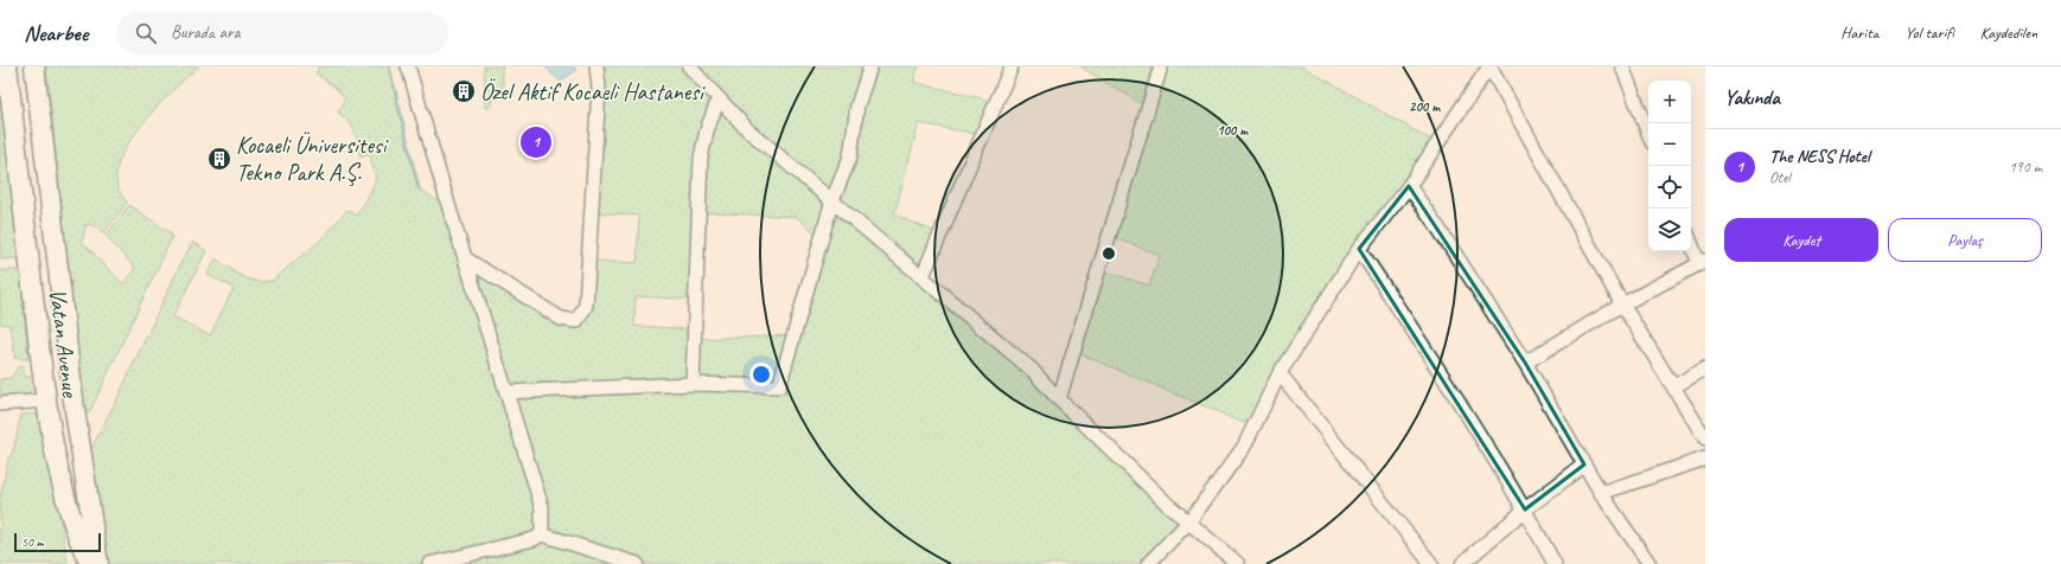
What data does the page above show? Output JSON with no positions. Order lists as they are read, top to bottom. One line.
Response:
{"streets":{"street":["Vatan Avenue"]},"places":{"building":["Özel Aktif Kocaeli Hastanesi","Kocaeli Üniversitesi Tekno Park A.Ş."]},"scale_bar":"50 m","page":{"header":"Nearbee","search":"Burada ara","nav":["Harita","Yol tarifi","Kaydedilen"],"heading":"Yakında","map_buttons":["+","−"],"pins":"1","list":[{"mark":"1","name":"The NESS Hotel","note":"Otel","value":"190 m"}],"buttons":["Kaydet","Paylaş"],"scale":"50 m"},"rings":["200 m","100 m"]}
